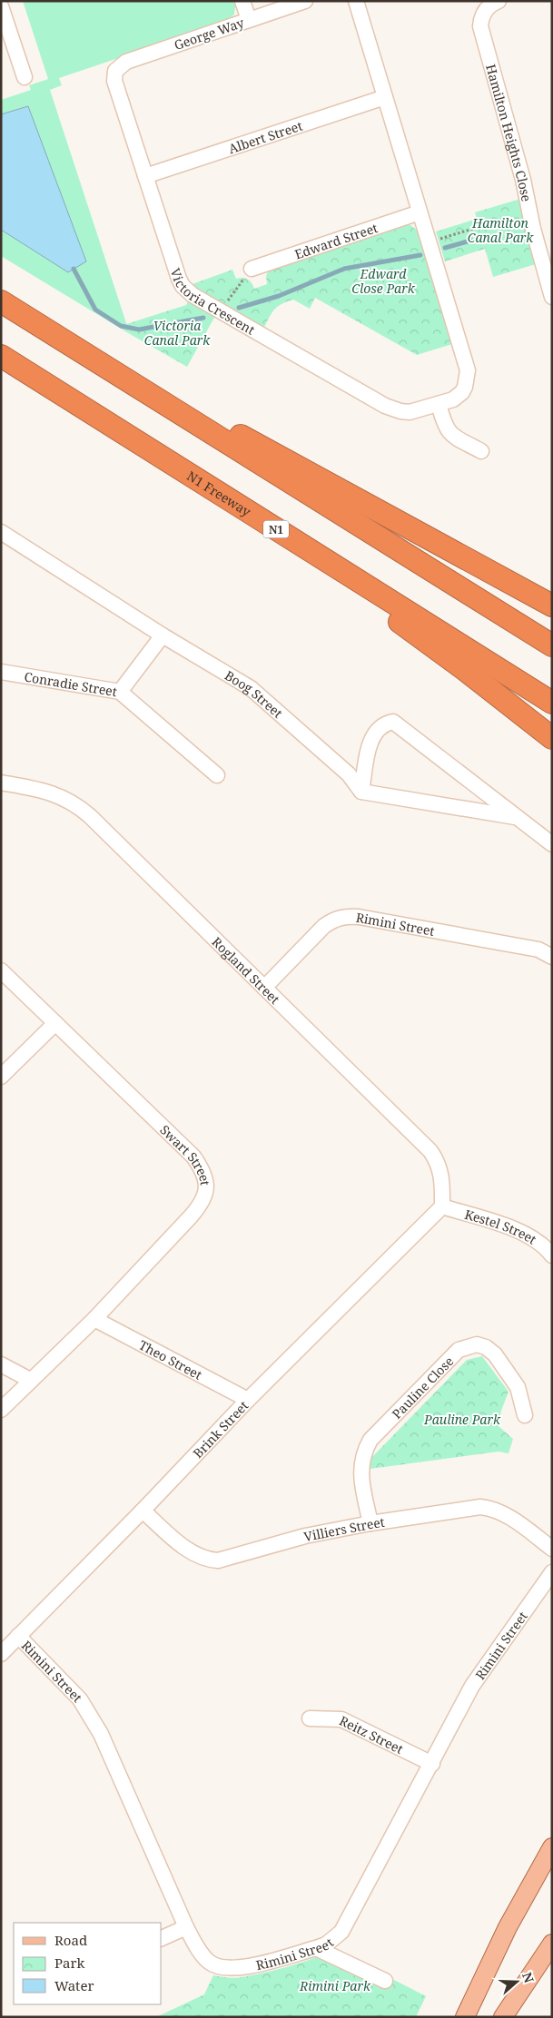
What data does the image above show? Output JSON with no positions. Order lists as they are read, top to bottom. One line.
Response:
{"streets":{"highway":["N1 Freeway","N1"],"street":["George Way","Hamilton Heights Close","Albert Street","Edward Street","Victoria Crescent","Conradie Street","Boog Street","Rimini Street","Rogland Street","Swart Street","Kestel Street","Theo Street","Pauline Close","Brink Street","Villiers Street","Reitz Street"]},"crossings":[["George Way","Victoria Crescent"],["Albert Street","Victoria Crescent"],["Edward Street","Victoria Crescent"],["Rimini Street","Rogland Street"],["Rimini Street","Brink Street"],["Rimini Street","Reitz Street"],["Rogland Street","Kestel Street"],["Rogland Street","Brink Street"],["Swart Street","Theo Street"],["Kestel Street","Brink Street"],["Theo Street","Brink Street"],["Pauline Close","Villiers Street"],["Brink Street","Villiers Street"]],"parks":["Hamilton Canal Park","Edward Close Park","Victoria Canal Park","Pauline Park","Rimini Park"],"legend":["Road","Park","Water"],"north":"right"}
